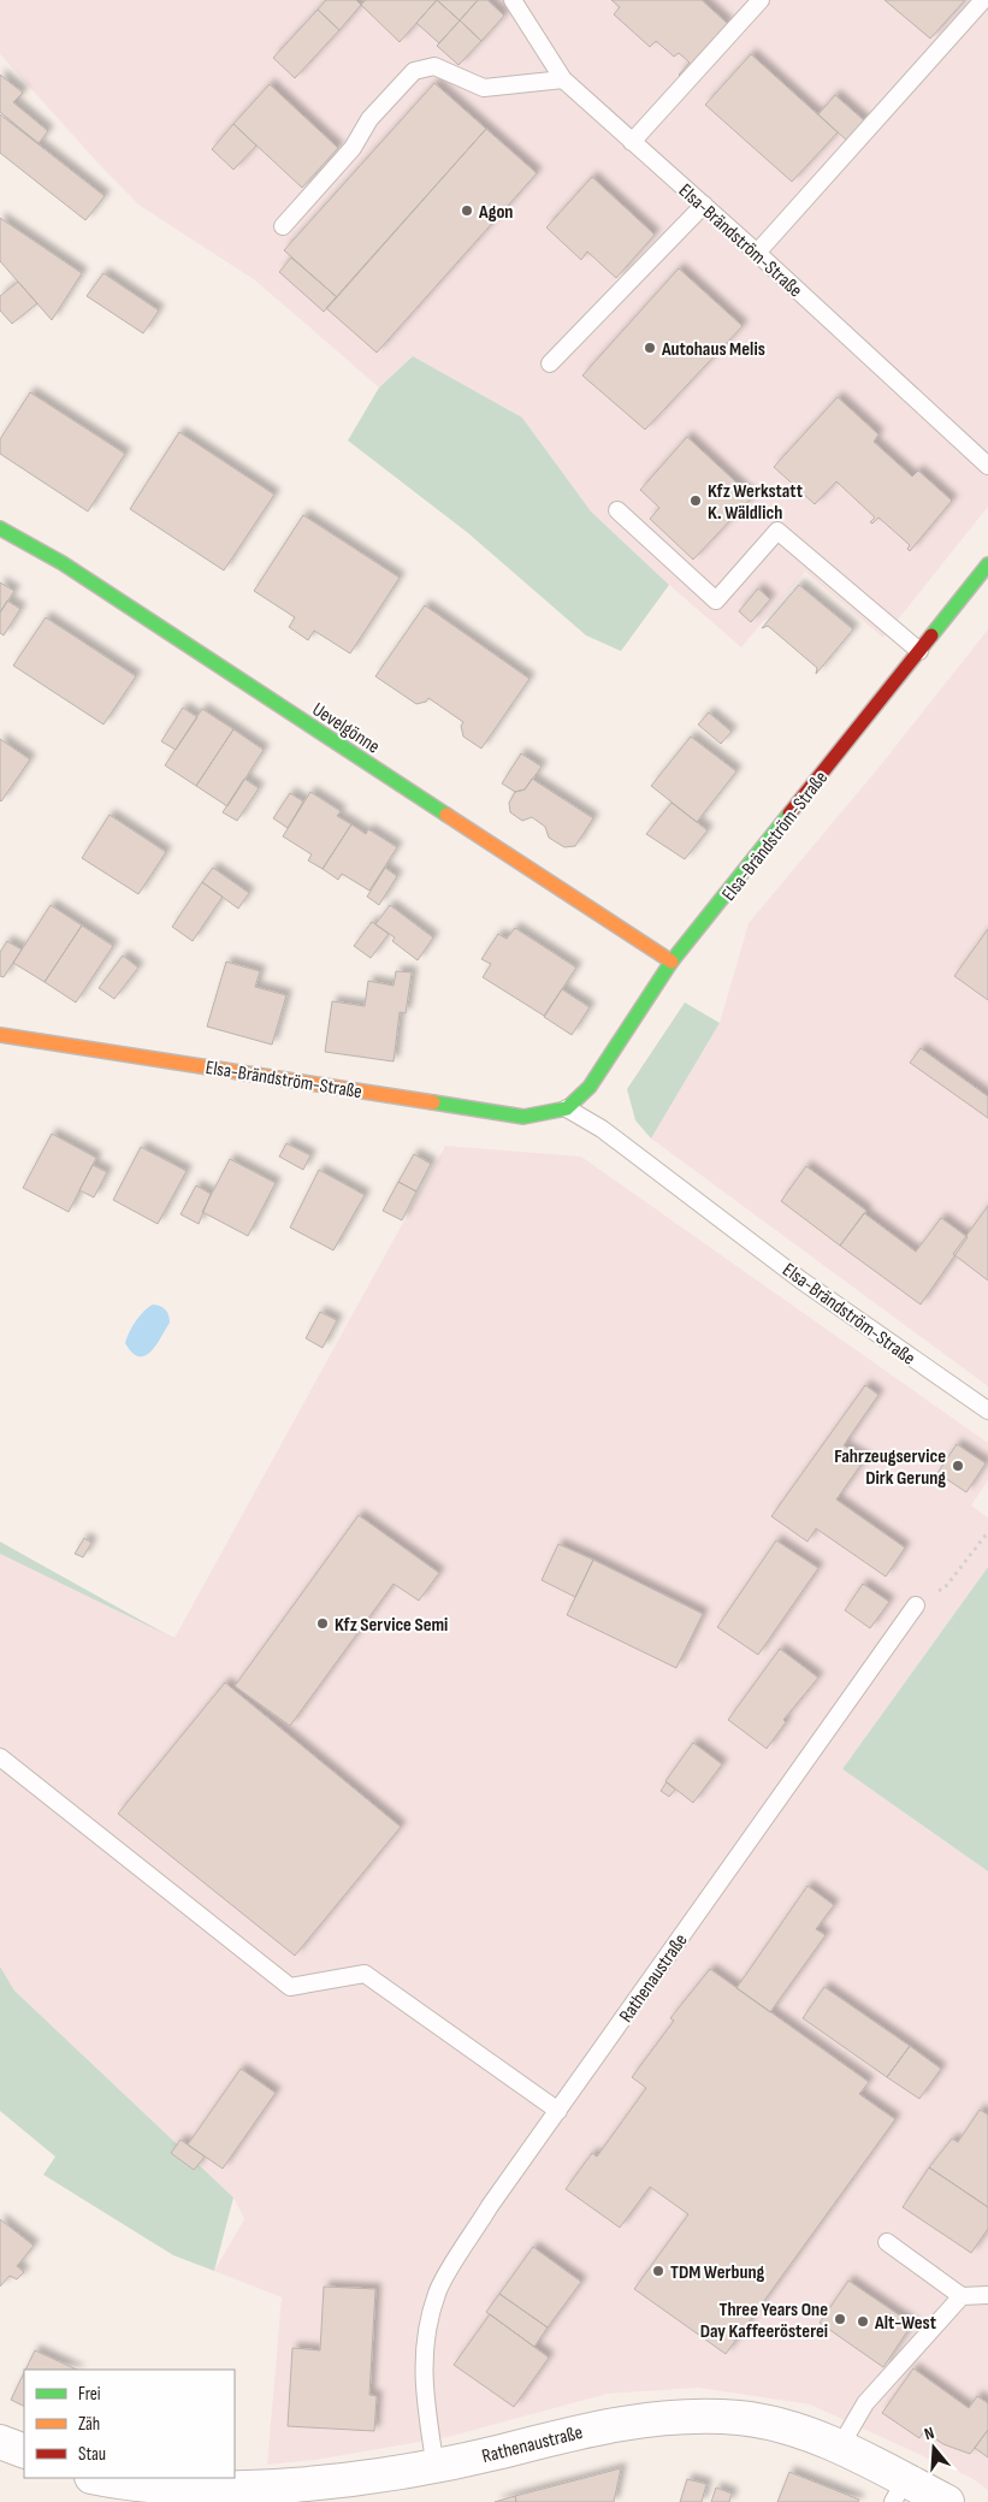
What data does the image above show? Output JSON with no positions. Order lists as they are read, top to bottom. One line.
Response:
{"streets":{"street":["Elsa-Brändström-Straße","Uevelgönne","Rathenaustraße"]},"crossings":[["Elsa-Brändström-Straße","Uevelgönne"]],"places":["Agon","Autohaus Melis","Kfz Werkstatt K. Wäldlich","Fahrzeugservice Dirk Gerung","Kfz Service Semi","TDM Werbung","Three Years One Day Kaffeerösterei","Alt-West"],"legend":["Frei","Zäh","Stau"],"north":"top"}
